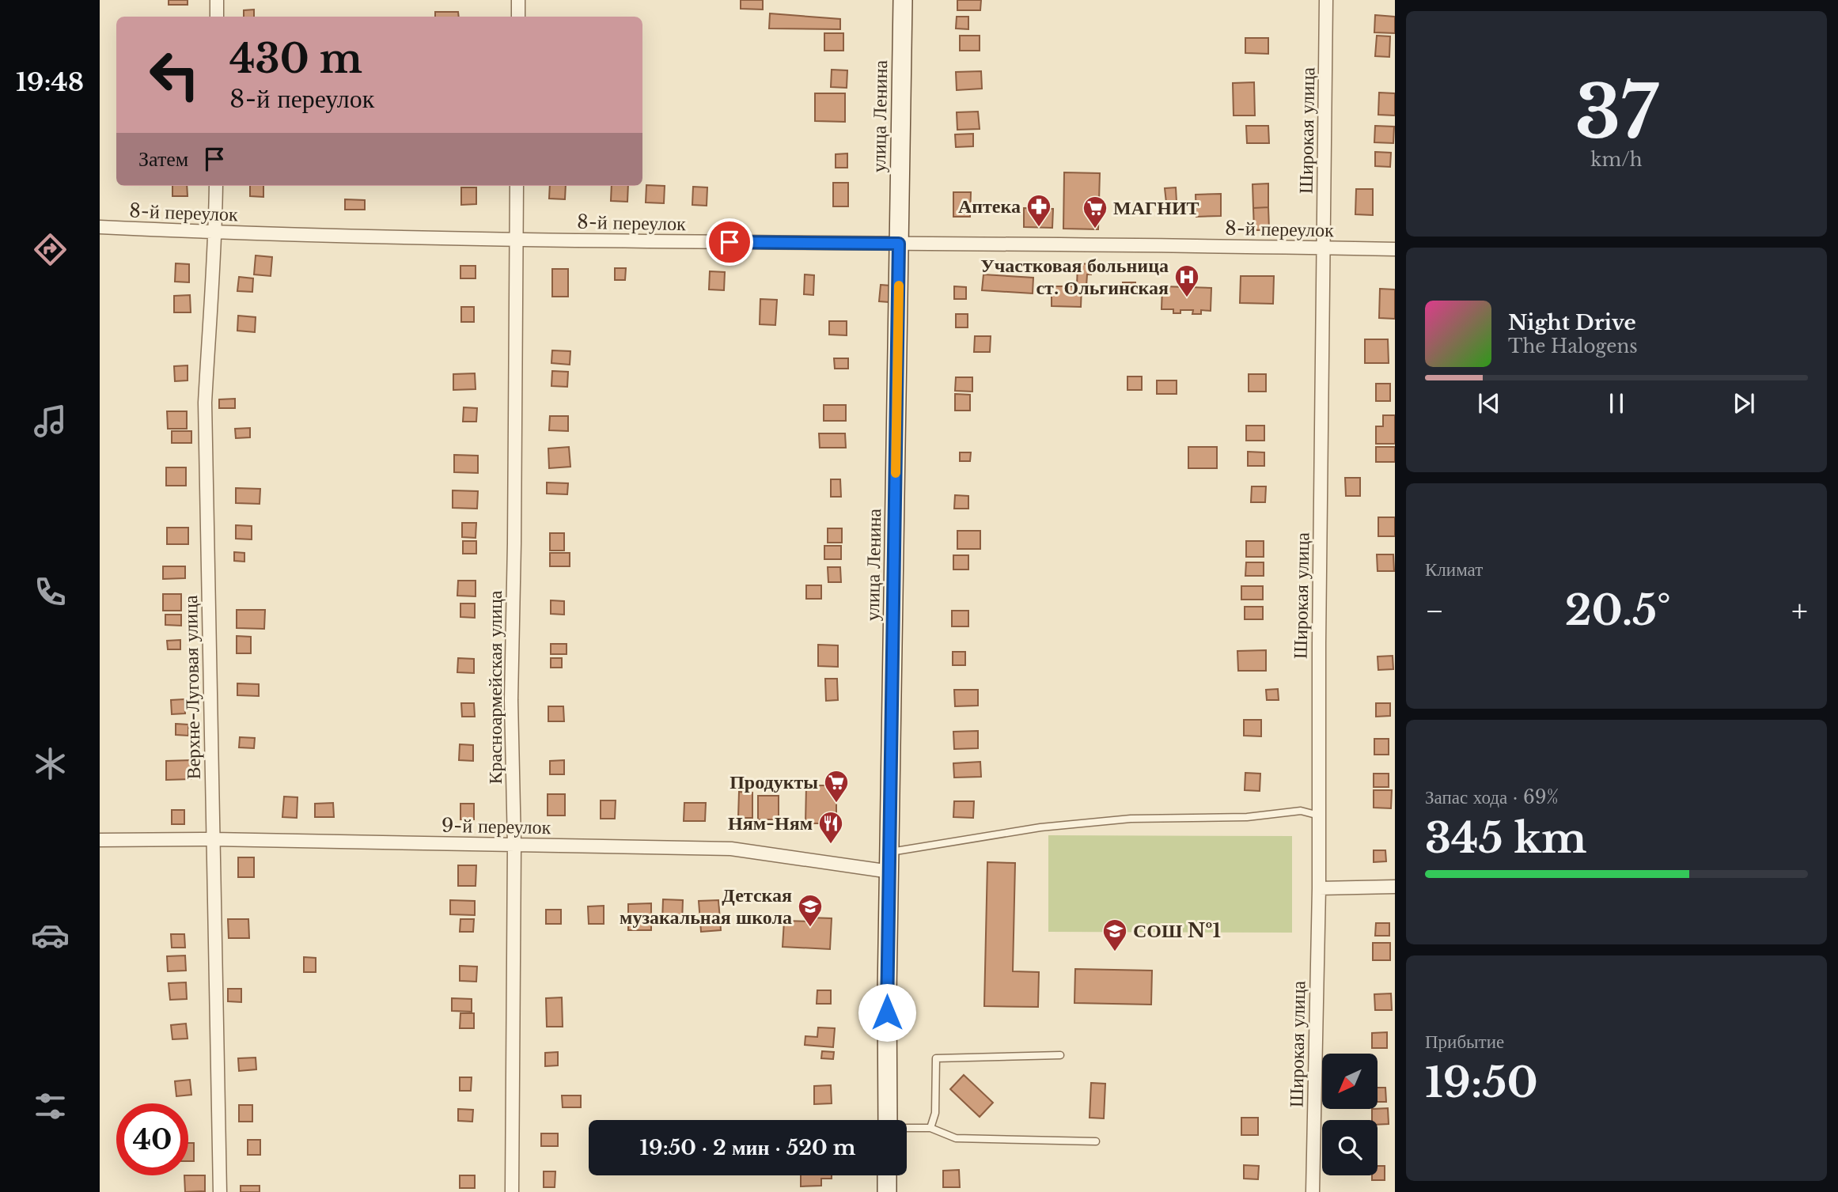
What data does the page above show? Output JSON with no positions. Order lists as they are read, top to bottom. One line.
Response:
{"streets":{"street":["улица Ленина","Широкая улица","8-й переулок","Верхне-Луговая улица","Красноармейская улица","9-й переулок"]},"crossings":[["улица Ленина","8-й переулок"],["улица Ленина","9-й переулок"],["Широкая улица","8-й переулок"],["8-й переулок","Верхне-Луговая улица"],["8-й переулок","Красноармейская улица"],["Верхне-Луговая улица","9-й переулок"],["Красноармейская улица","9-й переулок"]],"places":{"pharmacy":["Аптека"],"supermarket":["МАГНИТ","Продукты"],"hospital":["Участковая больница ст. Ольгинская"],"restaurant":["Ням-Ням"],"school or university":["Детская музакальная школа","СОШ №1"]},"north":"bottom left","page":{"tabs":"19:48","tile":[["37","km/h"],"Климат",["Запас хода · 69%","345 km"],["Прибытие","19:50"]],"turn":["430 m","8-й переулок"],"then":"Затем","song":["Night Drive","The Halogens"],"heat":["−","20.5°","+"],"limit":"40","trip":"19:50 · 2 мин · 520 m"}}
